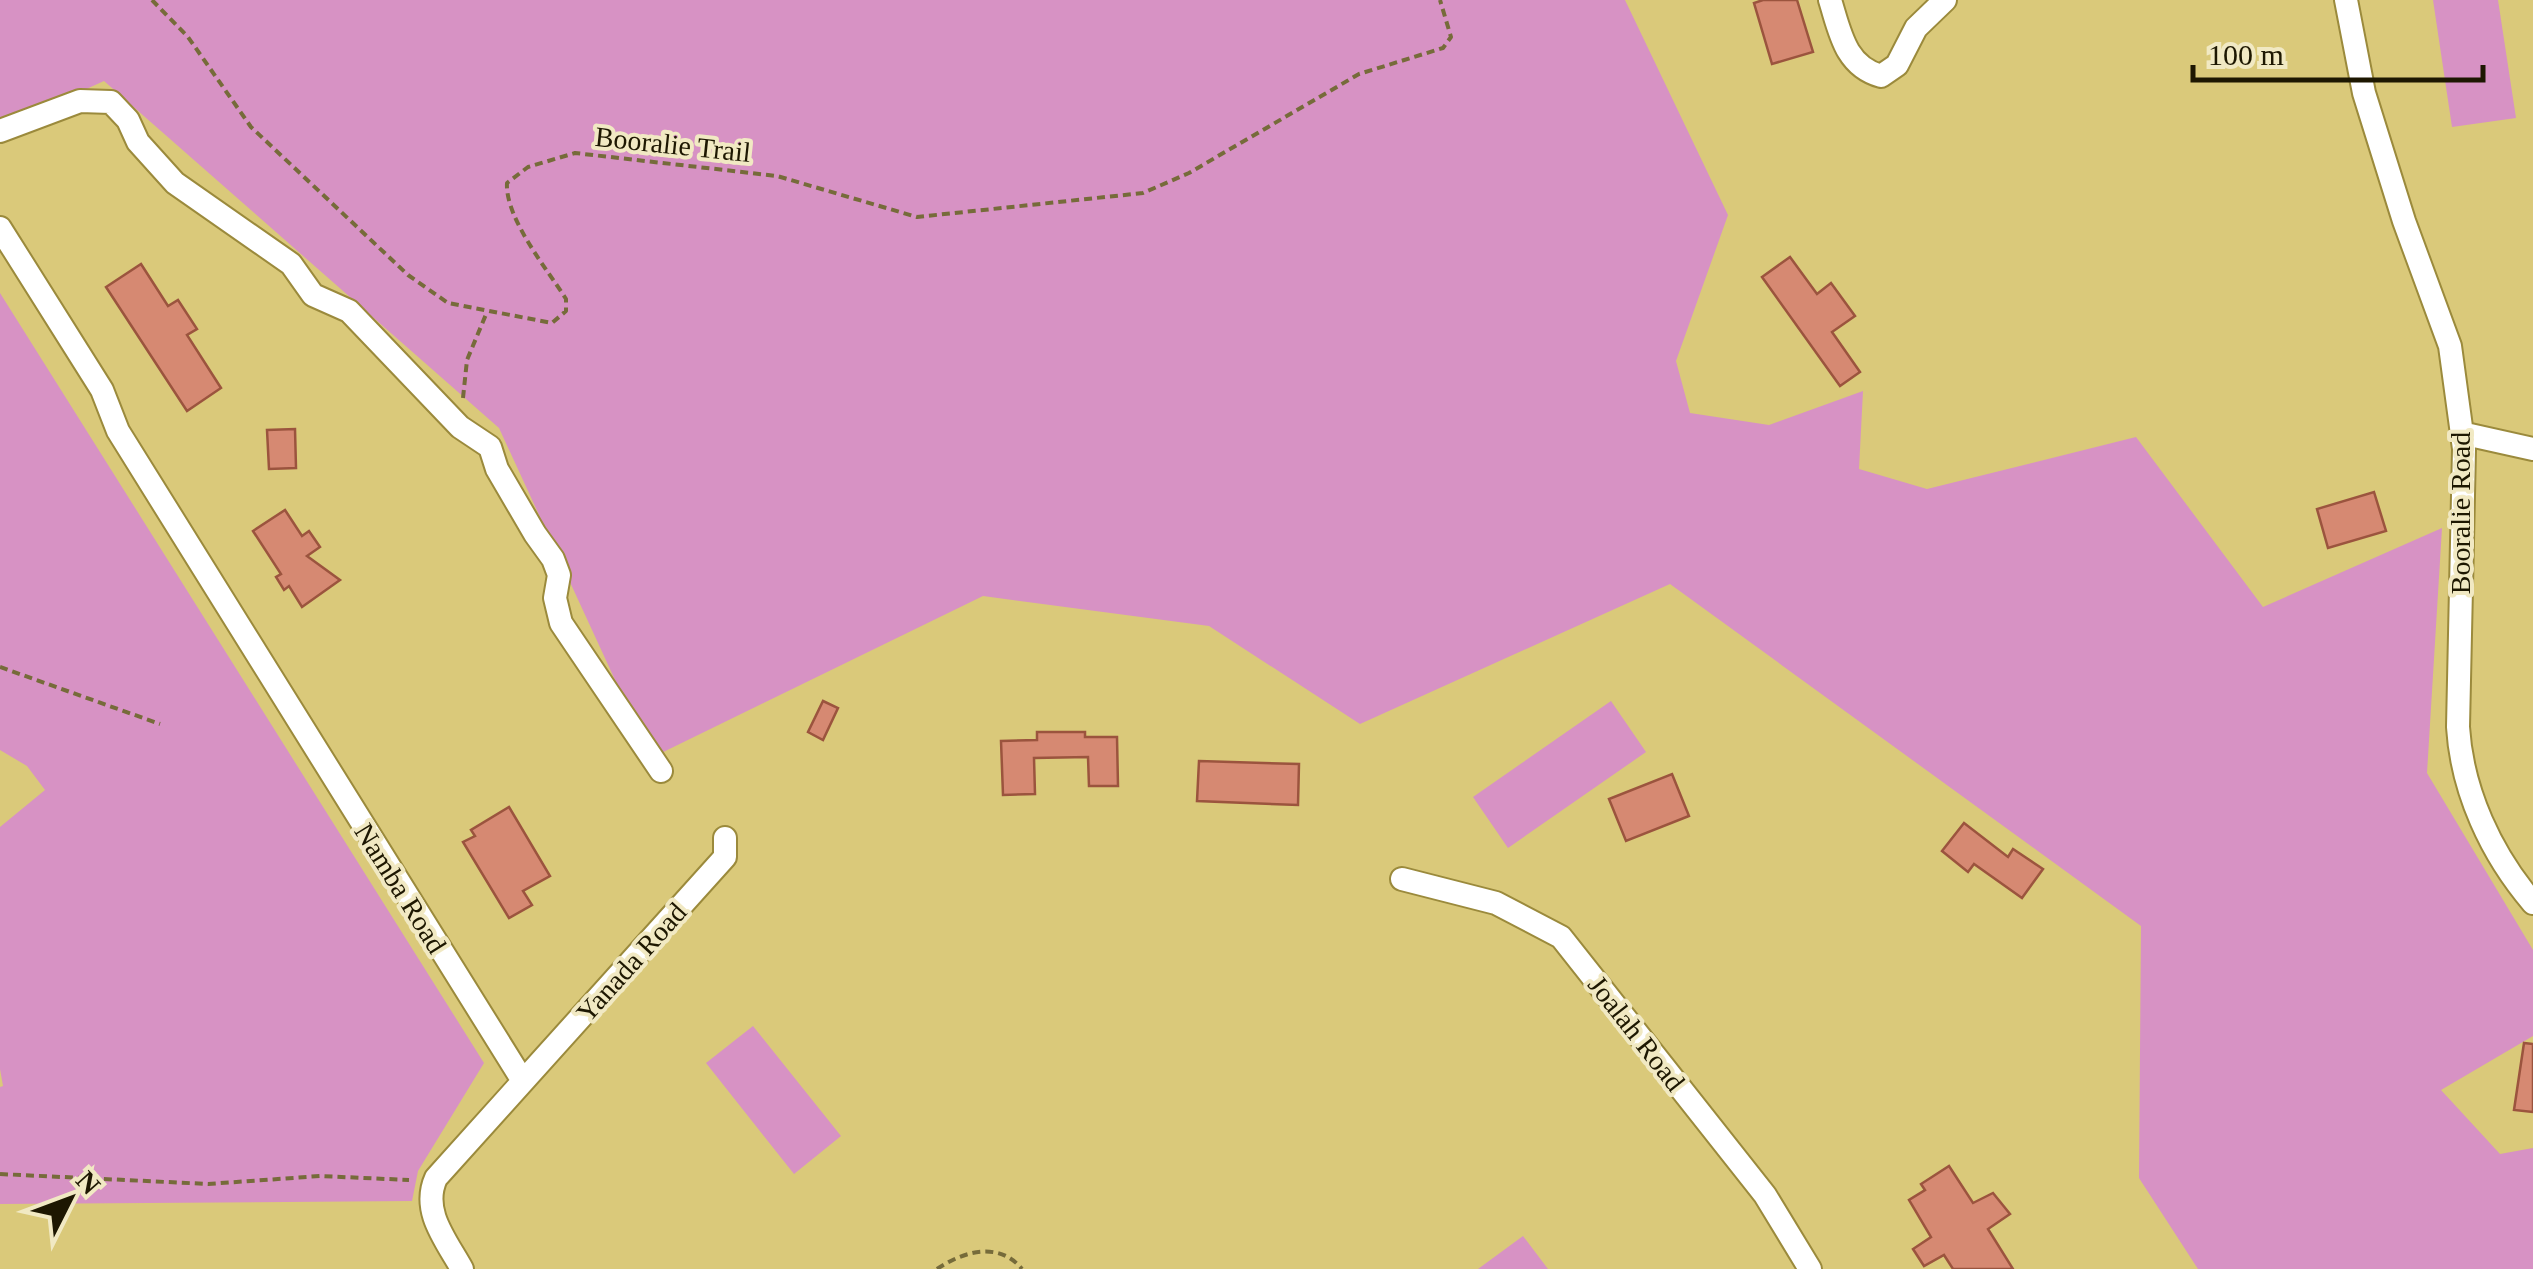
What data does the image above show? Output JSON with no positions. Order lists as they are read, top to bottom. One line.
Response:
{"streets":{"street":["Booralie Road","Namba Road","Yanada Road","Joalah Road"],"path":["Booralie Trail"]},"crossings":[["Namba Road","Yanada Road"]],"scale_bar":"100 m","north":"top right"}
